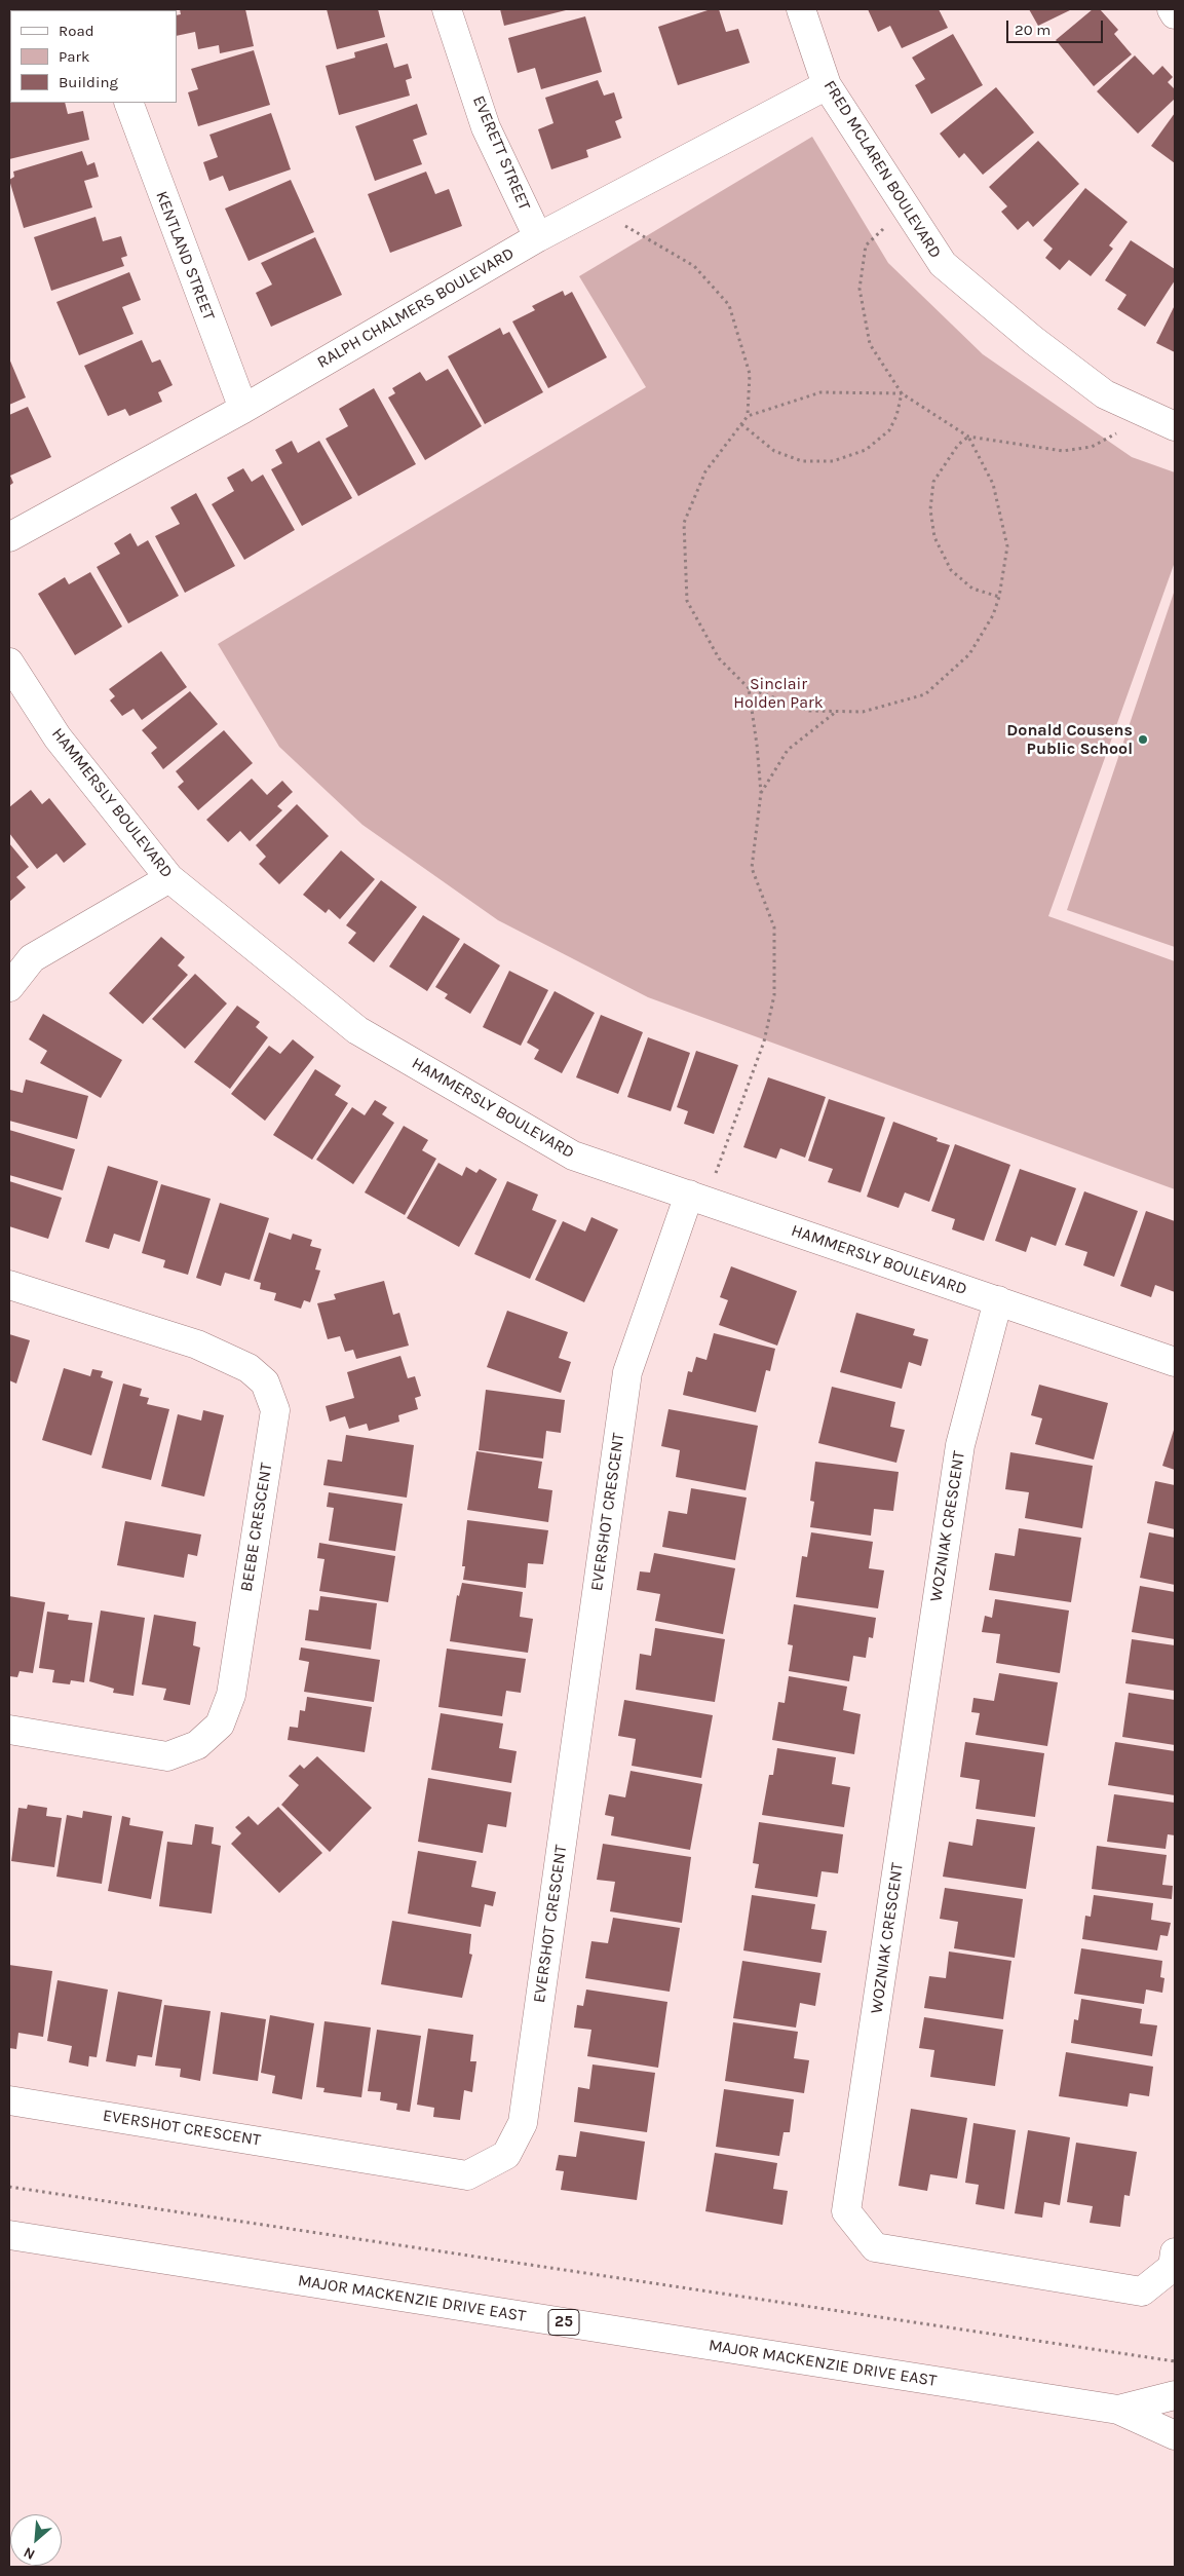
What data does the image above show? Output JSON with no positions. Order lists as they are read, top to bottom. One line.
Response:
{"streets":{"street":["EVERETT STREET","FRED MCLAREN BOULEVARD","KENTLAND STREET","RALPH CHALMERS BOULEVARD","HAMMERSLY BOULEVARD","EVERSHOT CRESCENT","WOZNIAK CRESCENT","BEEBE CRESCENT","MAJOR MACKENZIE DRIVE EAST","25"]},"crossings":[["EVERETT STREET","RALPH CHALMERS BOULEVARD"],["FRED MCLAREN BOULEVARD","RALPH CHALMERS BOULEVARD"],["KENTLAND STREET","RALPH CHALMERS BOULEVARD"],["HAMMERSLY BOULEVARD","EVERSHOT CRESCENT"],["HAMMERSLY BOULEVARD","WOZNIAK CRESCENT"]],"parks":["Sinclair Holden Park"],"places":["Donald Cousens Public School"],"legend":["Road","Park","Building"],"scale_bar":"20 m","north":"bottom left"}
